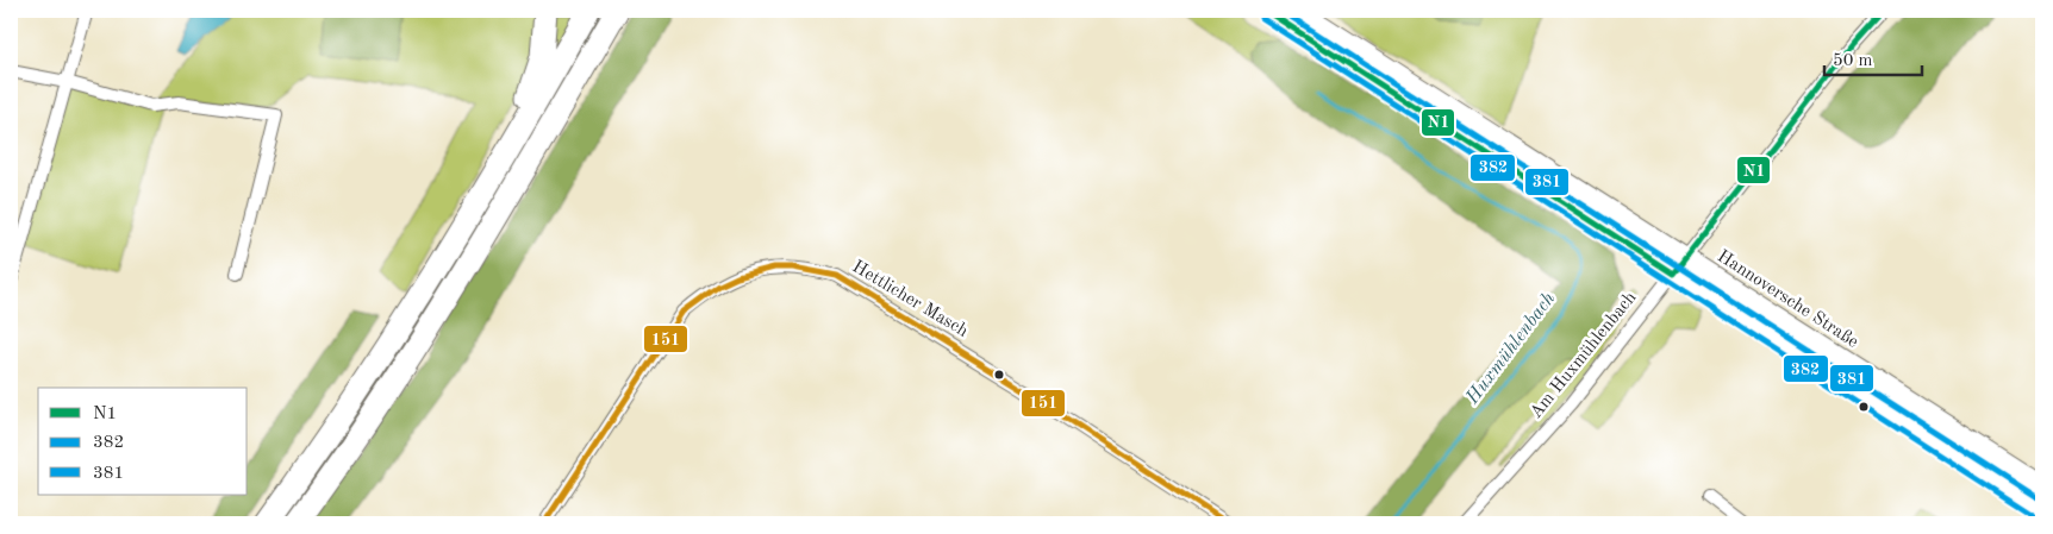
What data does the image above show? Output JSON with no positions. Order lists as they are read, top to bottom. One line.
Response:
{"streets":{"main road":["Hannoversche Straße"],"street":["Hettlicher Masch","Am Huxmühlenbach"]},"crossings":[["Hannoversche Straße","Am Huxmühlenbach"]],"water":["Huxmühlenbach"],"lines":["transit line N1","transit line 381","transit line 382","transit line 151"],"legend":["N1","382","381"],"scale_bar":"50 m"}
